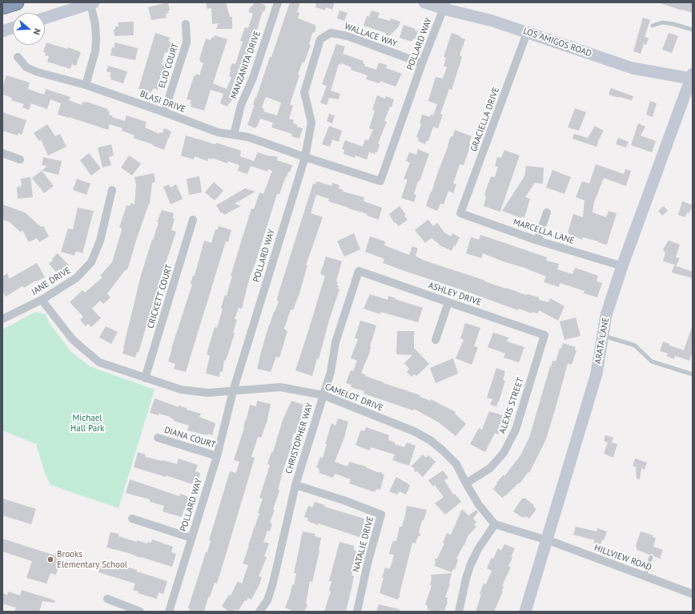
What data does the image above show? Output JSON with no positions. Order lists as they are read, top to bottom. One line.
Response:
{"streets":{"street":["WALLACE WAY","LOS AMIGOS ROAD","POLLARD WAY","MANZANITA DRIVE","ELIO COURT","BLASI DRIVE","GRACIELLA DRIVE","MARCELLA LANE","JANE DRIVE","ASHLEY DRIVE","CRICKETT COURT","ARATA LANE","CAMELOT DRIVE","ALEXIS STREET","DIANA COURT","CHRISTOPHER WAY","NATALIE DRIVE","HILLVIEW ROAD"]},"crossings":[["WALLACE WAY","POLLARD WAY"],["WALLACE WAY","BLASI DRIVE"],["LOS AMIGOS ROAD","POLLARD WAY"],["LOS AMIGOS ROAD","GRACIELLA DRIVE"],["LOS AMIGOS ROAD","ARATA LANE"],["POLLARD WAY","BLASI DRIVE"],["POLLARD WAY","CAMELOT DRIVE"],["POLLARD WAY","DIANA COURT"],["MANZANITA DRIVE","BLASI DRIVE"],["ELIO COURT","BLASI DRIVE"],["GRACIELLA DRIVE","MARCELLA LANE"],["MARCELLA LANE","ARATA LANE"],["JANE DRIVE","CAMELOT DRIVE"],["ASHLEY DRIVE","ALEXIS STREET"],["ASHLEY DRIVE","CHRISTOPHER WAY"],["CRICKETT COURT","CAMELOT DRIVE"],["ARATA LANE","HILLVIEW ROAD"],["CAMELOT DRIVE","ALEXIS STREET"],["CAMELOT DRIVE","CHRISTOPHER WAY"],["CHRISTOPHER WAY","NATALIE DRIVE"]],"parks":["Michael Hall Park"],"places":["Brooks Elementary School"],"north":"right"}
